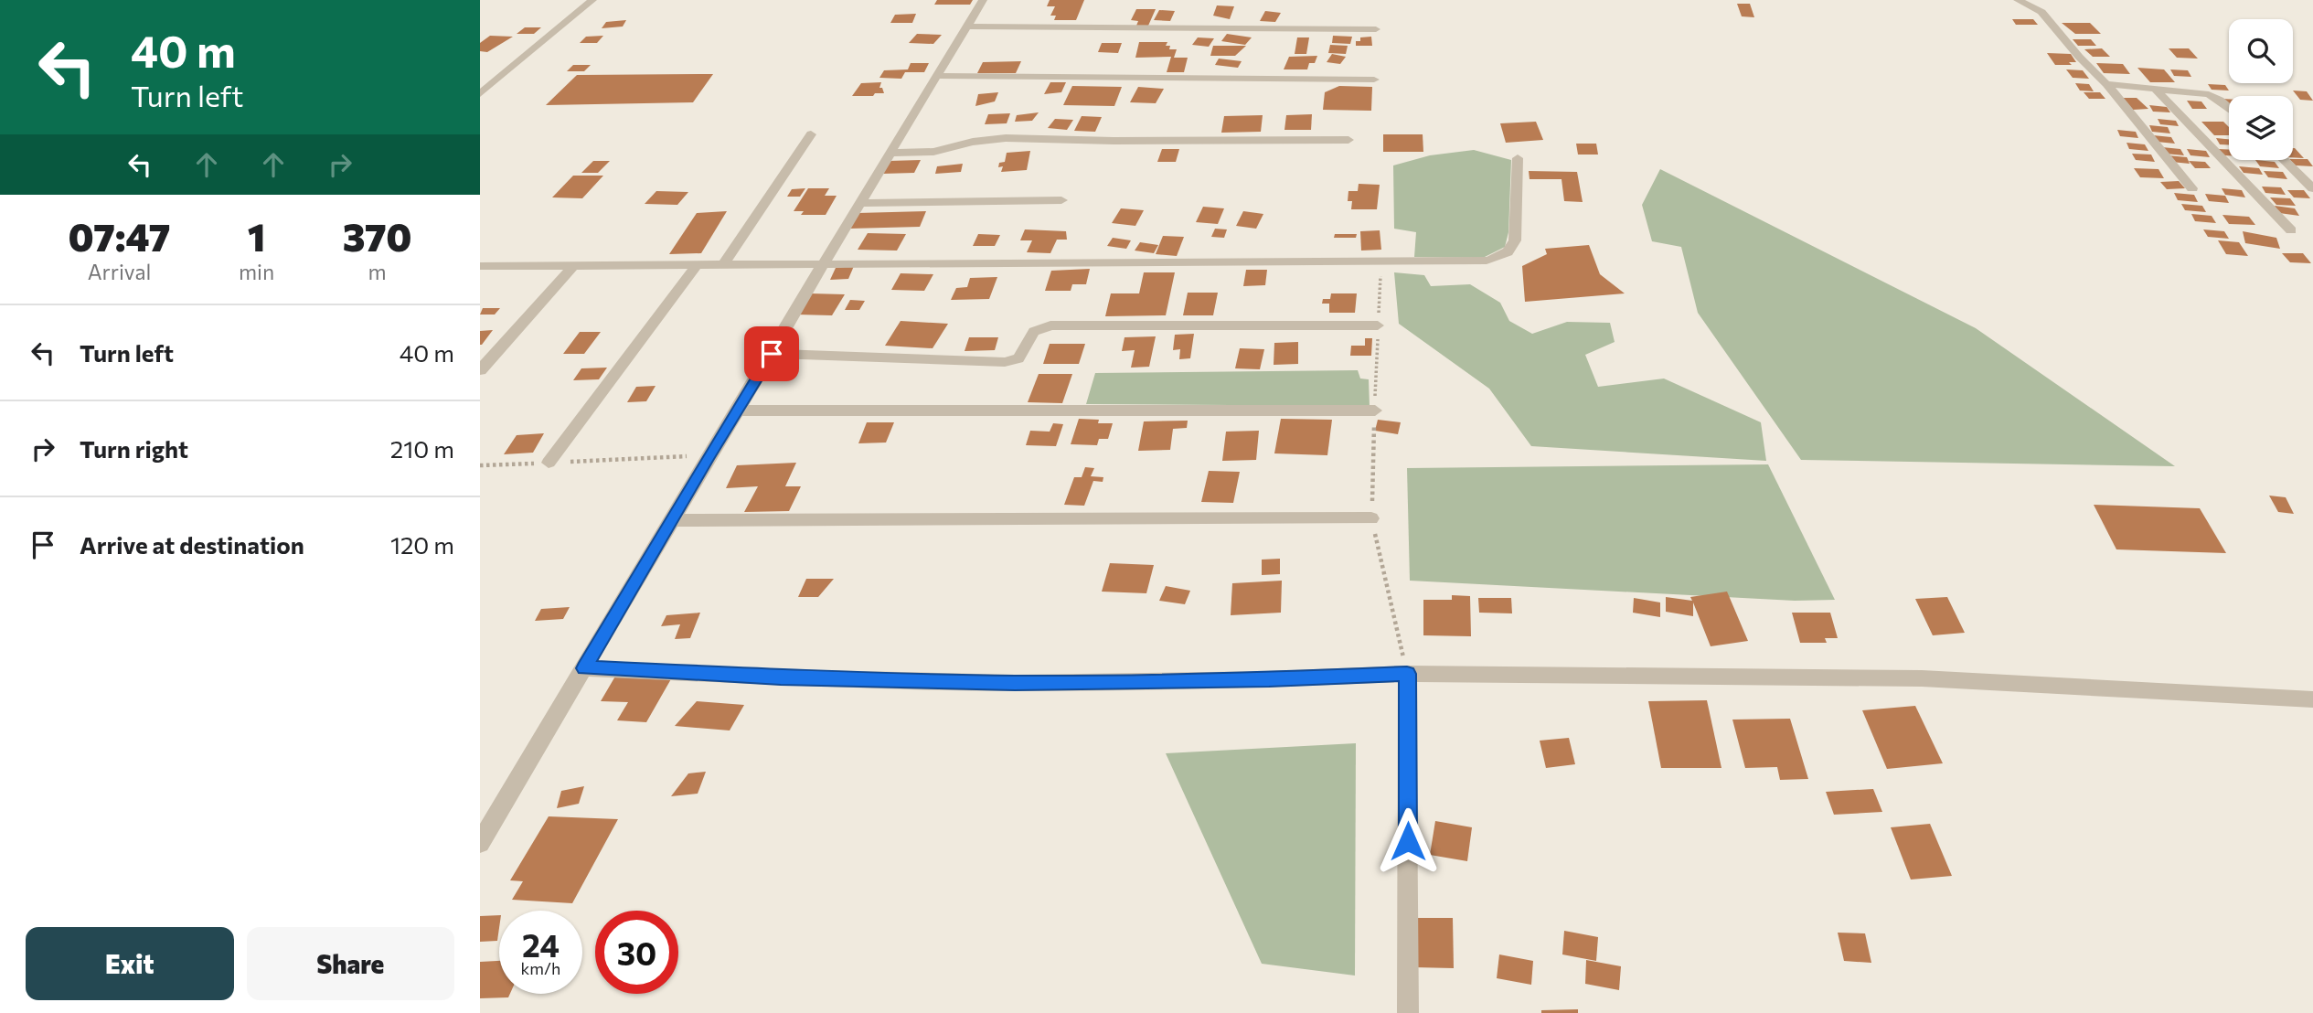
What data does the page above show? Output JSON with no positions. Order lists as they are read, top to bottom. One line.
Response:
{"page":{"turn":["40 m","Turn left"],"eta":["07:47","Arrival","1","min","370","m"],"list":[{"name":"Turn left","value":"40 m"},{"name":"Turn right","value":"210 m"},{"name":"Arrive at destination","value":"120 m"}],"speed":"24 km/h","limit":"30","buttons":["Exit","Share"]}}
